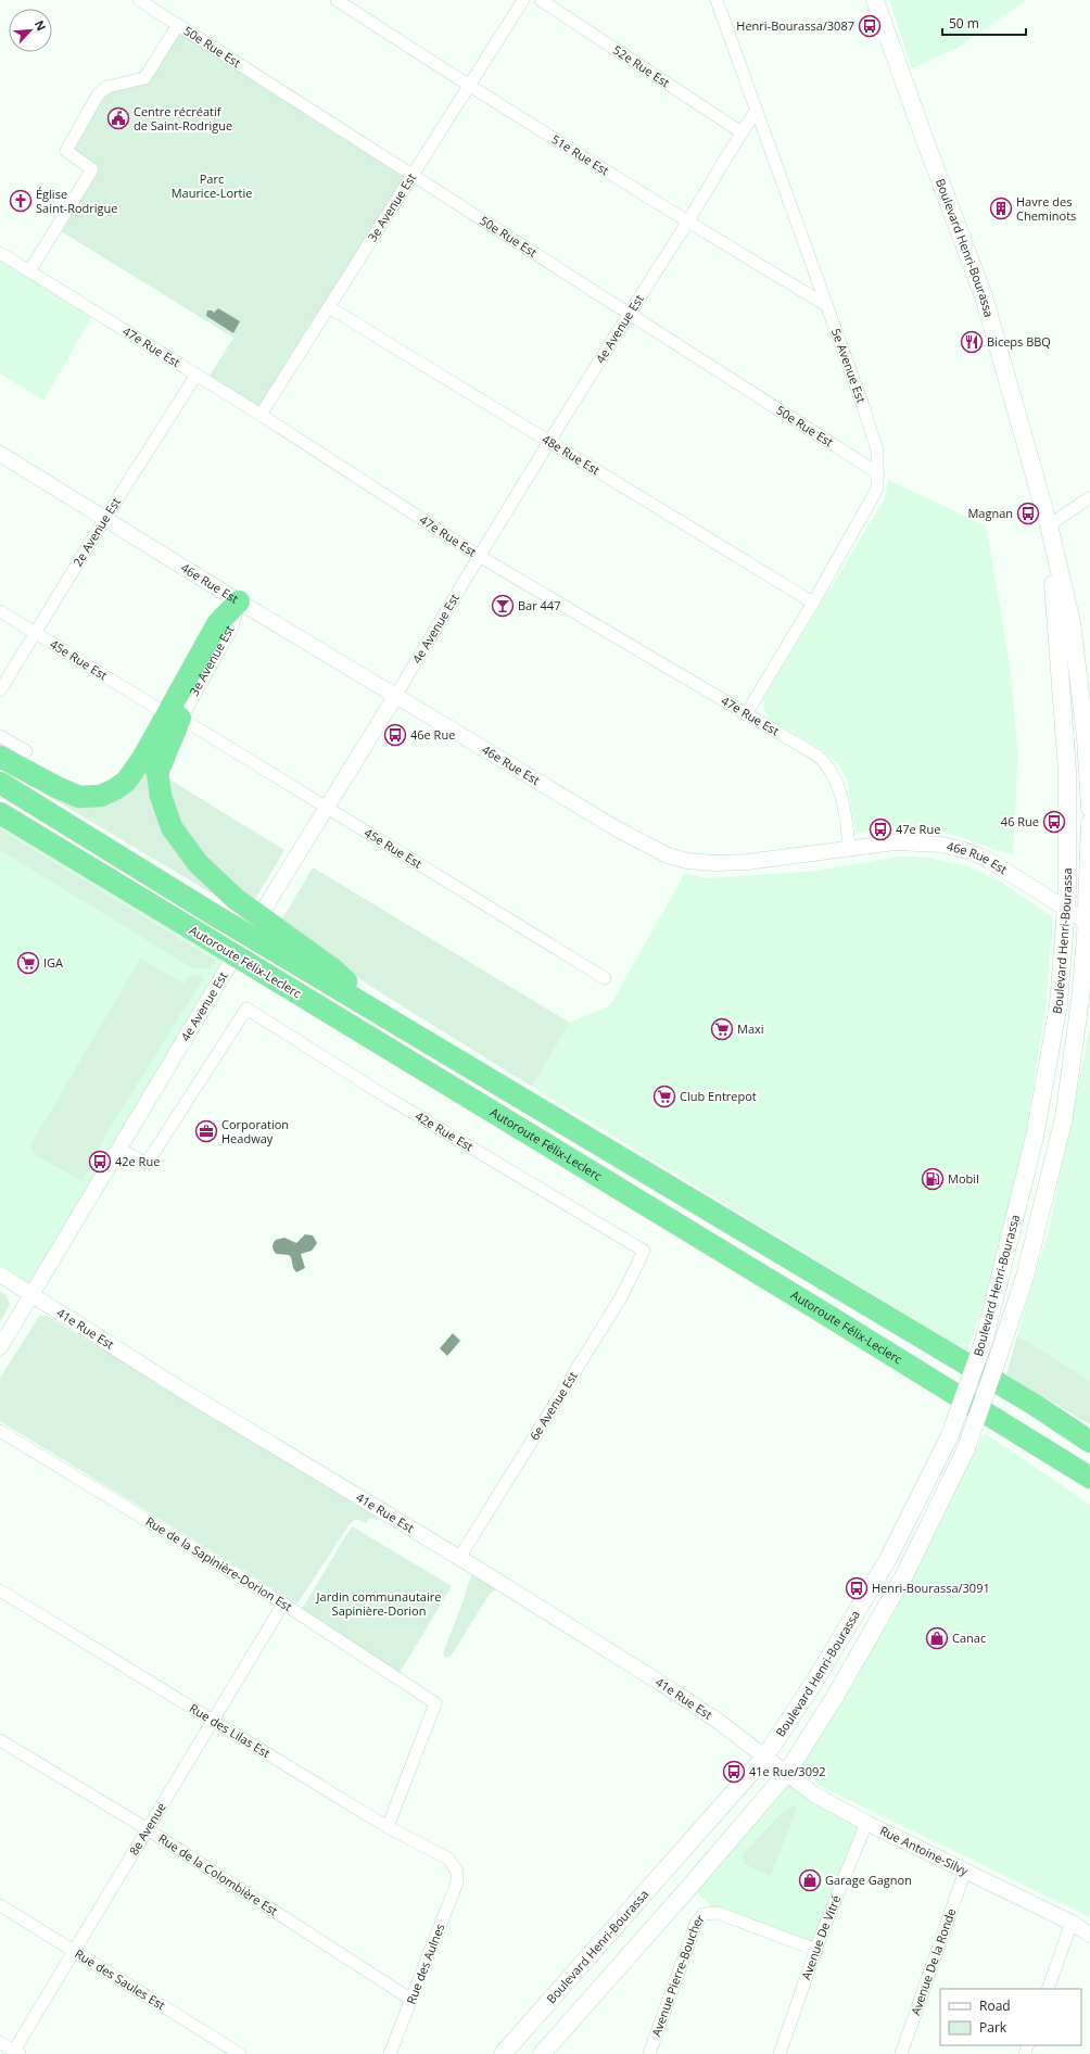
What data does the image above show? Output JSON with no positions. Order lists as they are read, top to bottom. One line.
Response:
{"streets":{"highway":["Autoroute Félix-Leclerc"],"main road":["Boulevard Henri-Bourassa"],"street":["50e Rue Est","52e Rue Est","51e Rue Est","3e Avenue Est","4e Avenue Est","47e Rue Est","5e Avenue Est","48e Rue Est","2e Avenue Est","46e Rue Est","45e Rue Est","42e Rue Est","41e Rue Est","6e Avenue Est","Rue de la Sapinière-Dorion Est","Rue des Lilas Est","8e Avenue","Rue Antoine-Silvy","Rue de la Colombière Est","Avenue De Vitré","Avenue De la Ronde","Rue des Aulnes","Avenue Pierre-Boucher","Rue des Saules Est"]},"crossings":[["50e Rue Est","3e Avenue Est"],["50e Rue Est","4e Avenue Est"],["50e Rue Est","5e Avenue Est"],["52e Rue Est","4e Avenue Est"],["51e Rue Est","3e Avenue Est"],["51e Rue Est","4e Avenue Est"],["51e Rue Est","5e Avenue Est"],["3e Avenue Est","47e Rue Est"],["3e Avenue Est","48e Rue Est"],["3e Avenue Est","46e Rue Est"],["3e Avenue Est","45e Rue Est"],["Boulevard Henri-Bourassa","46e Rue Est"],["Boulevard Henri-Bourassa","41e Rue Est"],["Boulevard Henri-Bourassa","Rue Antoine-Silvy"],["4e Avenue Est","47e Rue Est"],["4e Avenue Est","5e Avenue Est"],["4e Avenue Est","48e Rue Est"],["4e Avenue Est","46e Rue Est"],["4e Avenue Est","45e Rue Est"],["4e Avenue Est","42e Rue Est"],["4e Avenue Est","41e Rue Est"],["47e Rue Est","5e Avenue Est"],["47e Rue Est","2e Avenue Est"],["47e Rue Est","46e Rue Est"],["5e Avenue Est","48e Rue Est"],["2e Avenue Est","46e Rue Est"],["2e Avenue Est","45e Rue Est"],["42e Rue Est","6e Avenue Est"],["41e Rue Est","6e Avenue Est"],["41e Rue Est","Rue Antoine-Silvy"],["Rue de la Sapinière-Dorion Est","Rue des Lilas Est"],["Rue de la Sapinière-Dorion Est","8e Avenue"],["Rue des Lilas Est","8e Avenue"],["Rue des Lilas Est","Rue des Aulnes"],["8e Avenue","Rue de la Colombière Est"],["8e Avenue","Rue des Saules Est"],["Rue Antoine-Silvy","Avenue De Vitré"],["Rue Antoine-Silvy","Avenue De la Ronde"],["Rue de la Colombière Est","Rue des Aulnes"],["Avenue De Vitré","Avenue Pierre-Boucher"]],"parks":["Parc Maurice-Lortie","Jardin communautaire Sapinière-Dorion"],"places":{"bus stop":["Henri-Bourassa/3087","Magnan","46e Rue","46 Rue","47e Rue","42e Rue","Henri-Bourassa/3091","41e Rue/3092"],"public building":["Centre récréatif de Saint-Rodrigue"],"church":["Église Saint-Rodrigue"],"building":["Havre des Cheminots"],"restaurant":["Biceps BBQ"],"bar":["Bar 447"],"supermarket":["IGA","Maxi","Club Entrepot"],"office":["Corporation Headway"],"fuel station":["Mobil"],"shop":["Canac","Garage Gagnon"]},"legend":["Road","Park"],"scale_bar":"50 m","north":"top right"}
